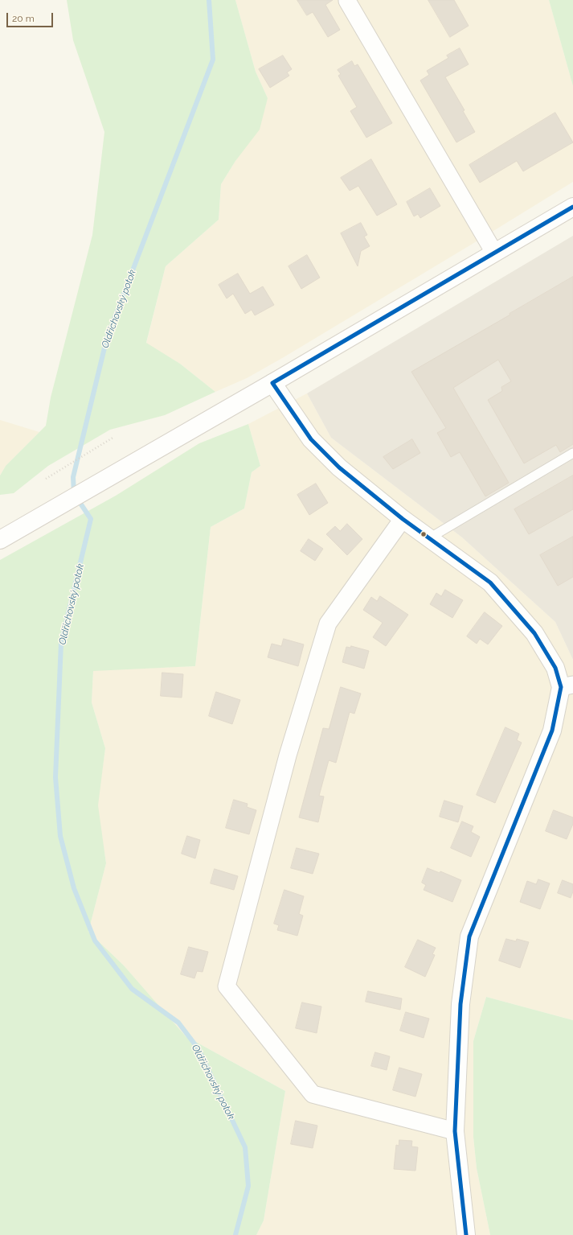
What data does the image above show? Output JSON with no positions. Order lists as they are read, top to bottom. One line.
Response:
{"water":["Oldřichovský potok"],"scale_bar":"20 m"}
